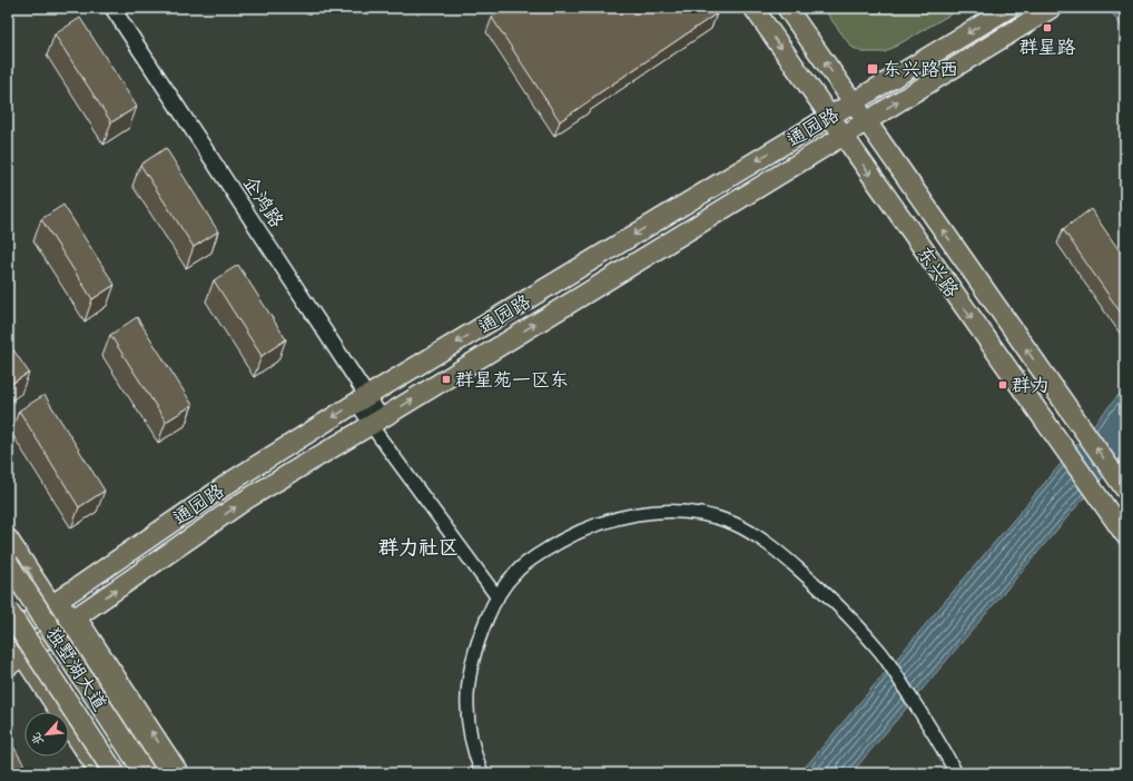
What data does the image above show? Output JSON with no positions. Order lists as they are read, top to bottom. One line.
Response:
{"streets":{"highway":["独墅湖大道"],"main road":["通园路","东兴路"],"street":["企鸿路"]},"crossings":[["通园路","企鸿路"],["通园路","东兴路"]],"districts":["群力社区"],"places":{"transit":["群星路","东兴路西","群星苑一区东","群力"]},"north":"bottom left"}
